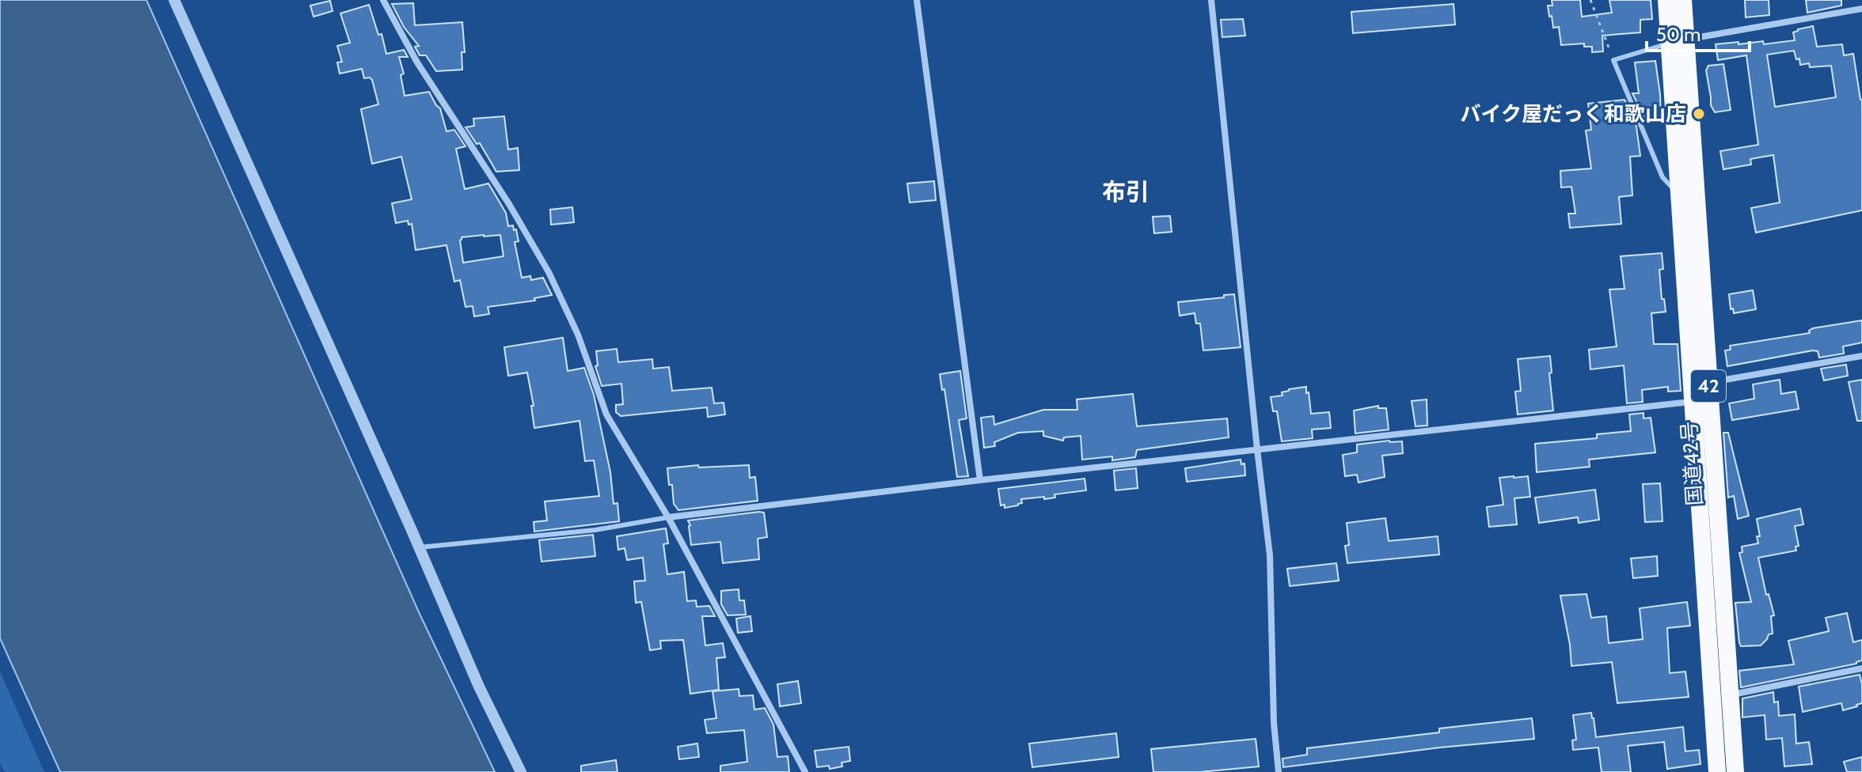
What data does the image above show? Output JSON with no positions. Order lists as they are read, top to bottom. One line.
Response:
{"streets":{"highway":["42","国道42号"]},"districts":["布引"],"places":["バイク屋だっく和歌山店"],"scale_bar":"50 m"}
